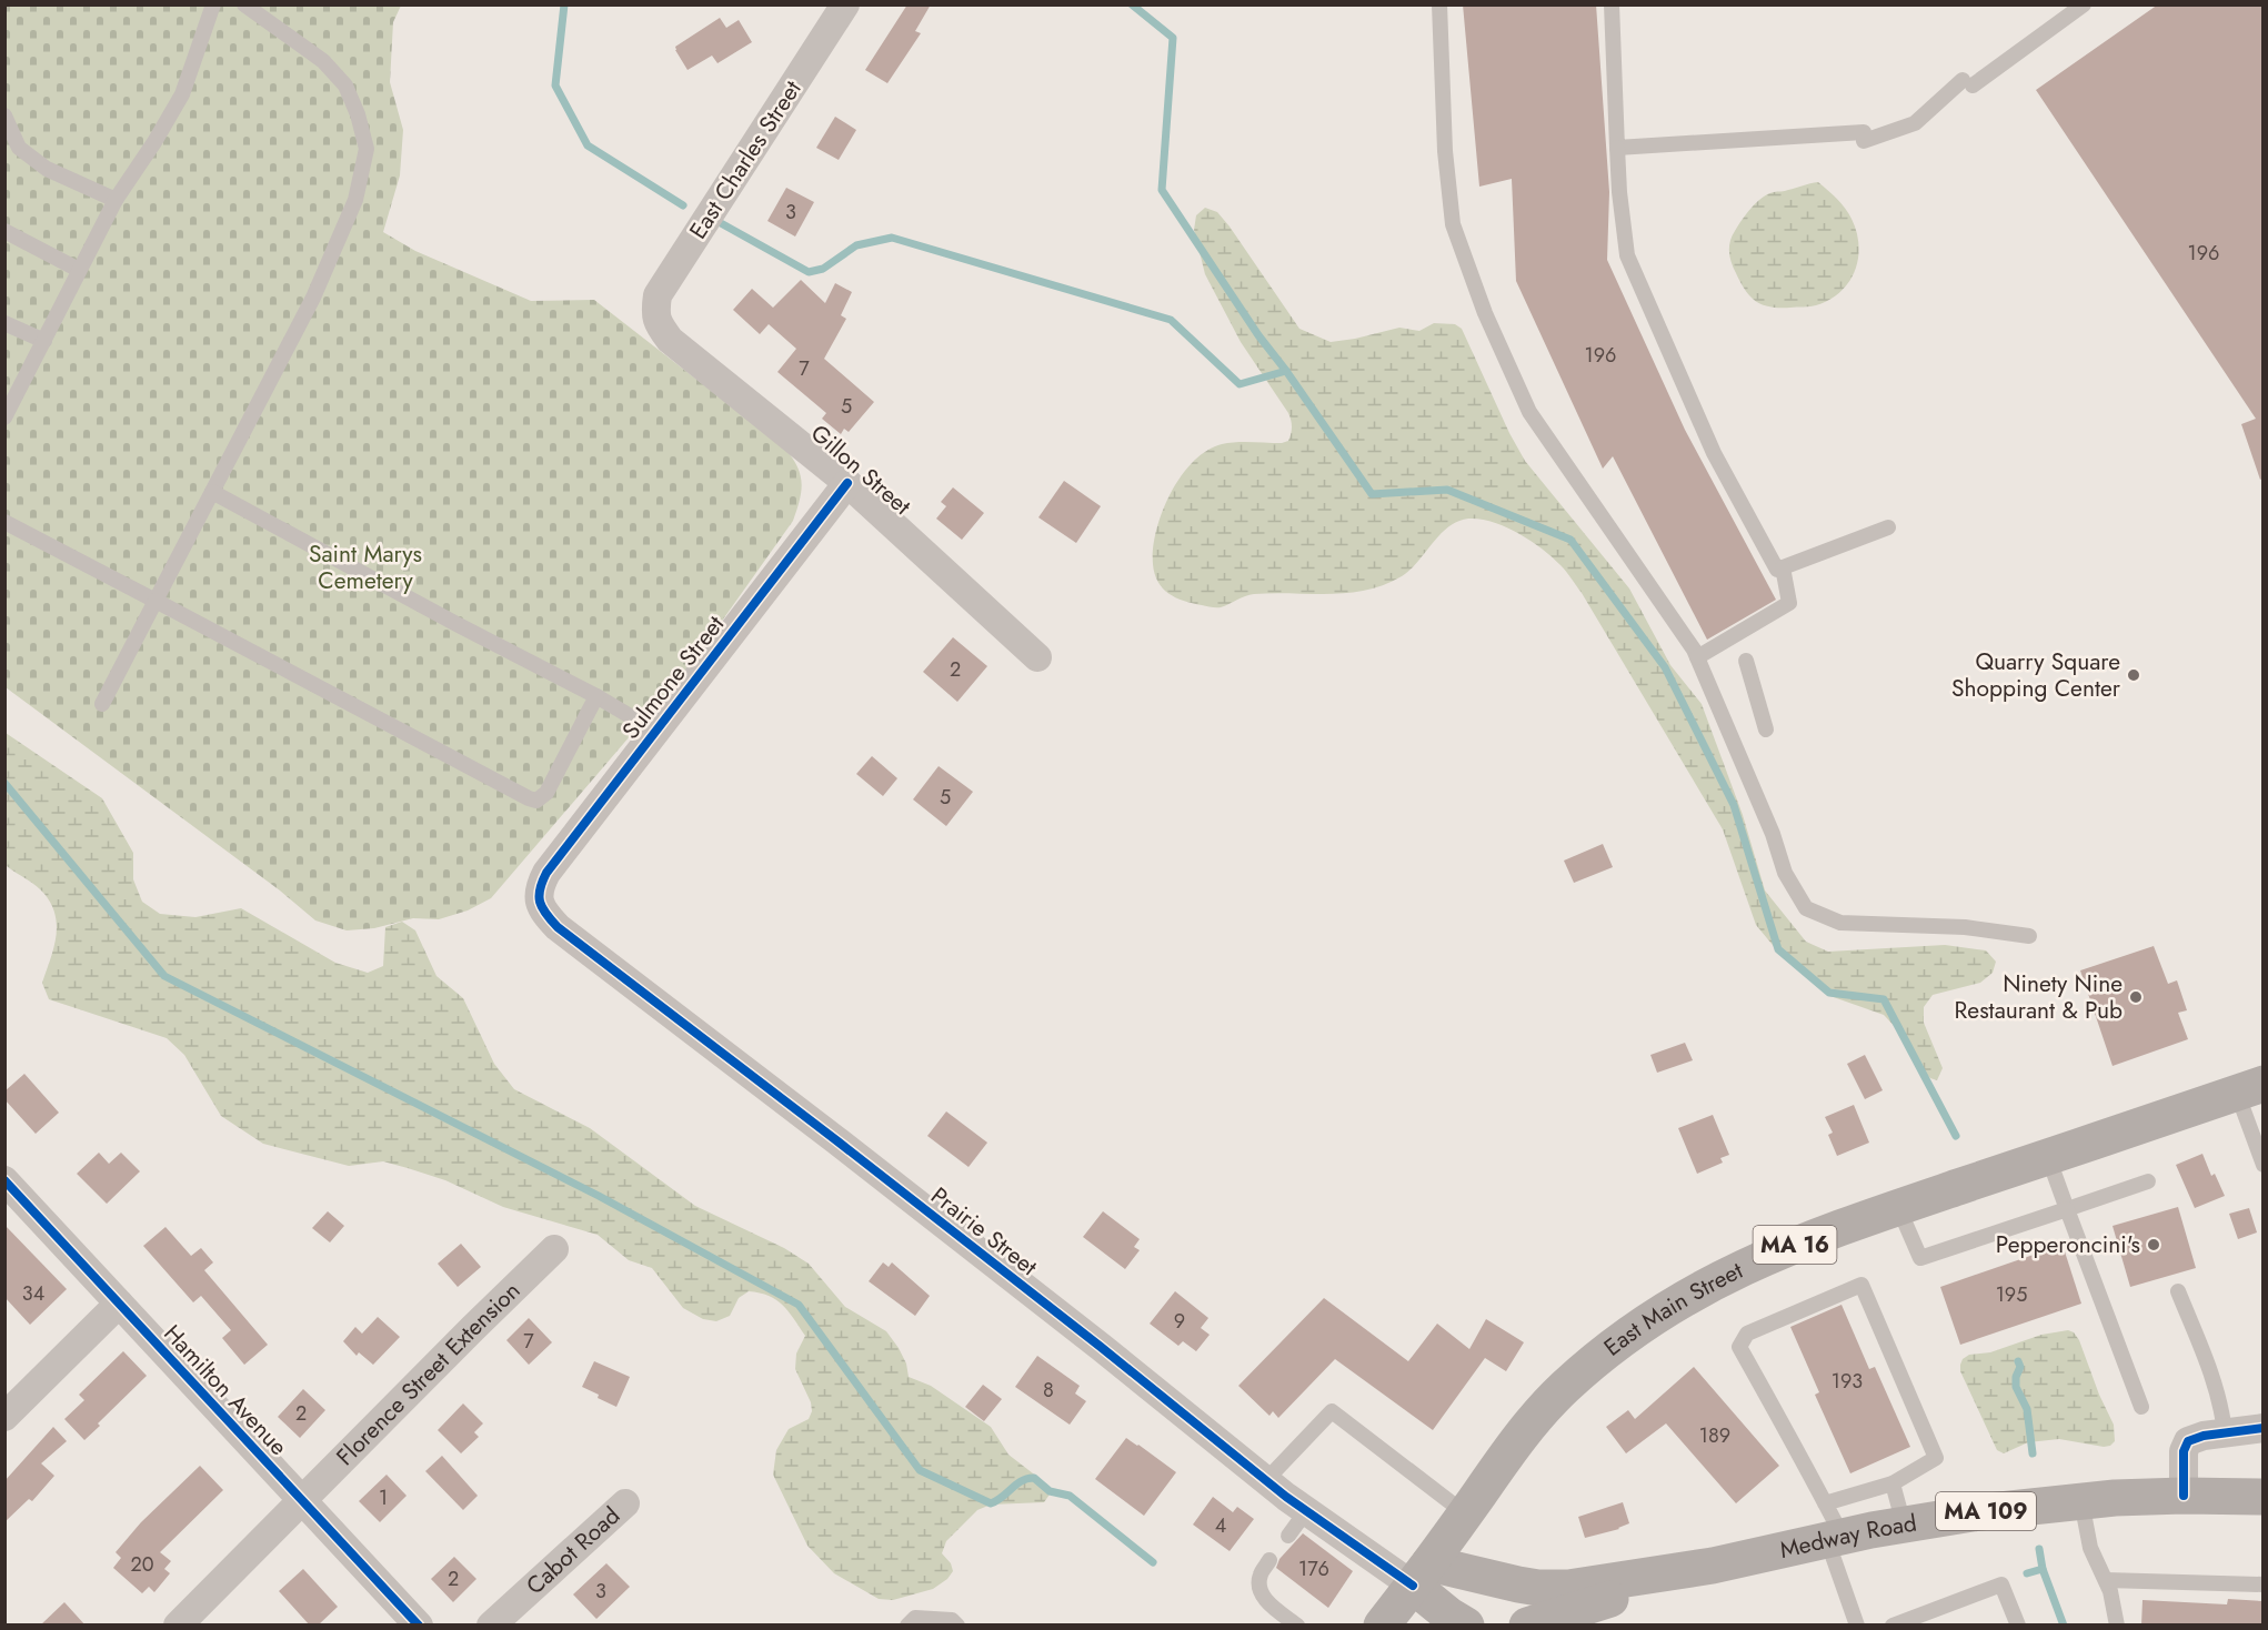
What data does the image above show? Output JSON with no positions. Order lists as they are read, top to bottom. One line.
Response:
{"streets":{"main road":["MA 16","East Main Street","MA 109","Medway Road"],"street":["East Charles Street","Gillon Street","Sulmone Street","Prairie Street","Florence Street Extension","Hamilton Avenue","Cabot Road"]},"crossings":[["East Charles Street","Gillon Street"],["Gillon Street","Sulmone Street"],["Sulmone Street","Prairie Street"],["Prairie Street","East Main Street"],["Prairie Street","Medway Road"],["East Main Street","Medway Road"],["Florence Street Extension","Hamilton Avenue"]],"parks":["Saint Marys Cemetery"],"places":["Quarry Square Shopping Center","Ninety Nine Restaurant & Pub","Pepperoncini's"],"house_numbers":["3","196","196","7","5","2","5","34","195","9","7","193","8","2","189","1","4","20","176","2","3"]}
